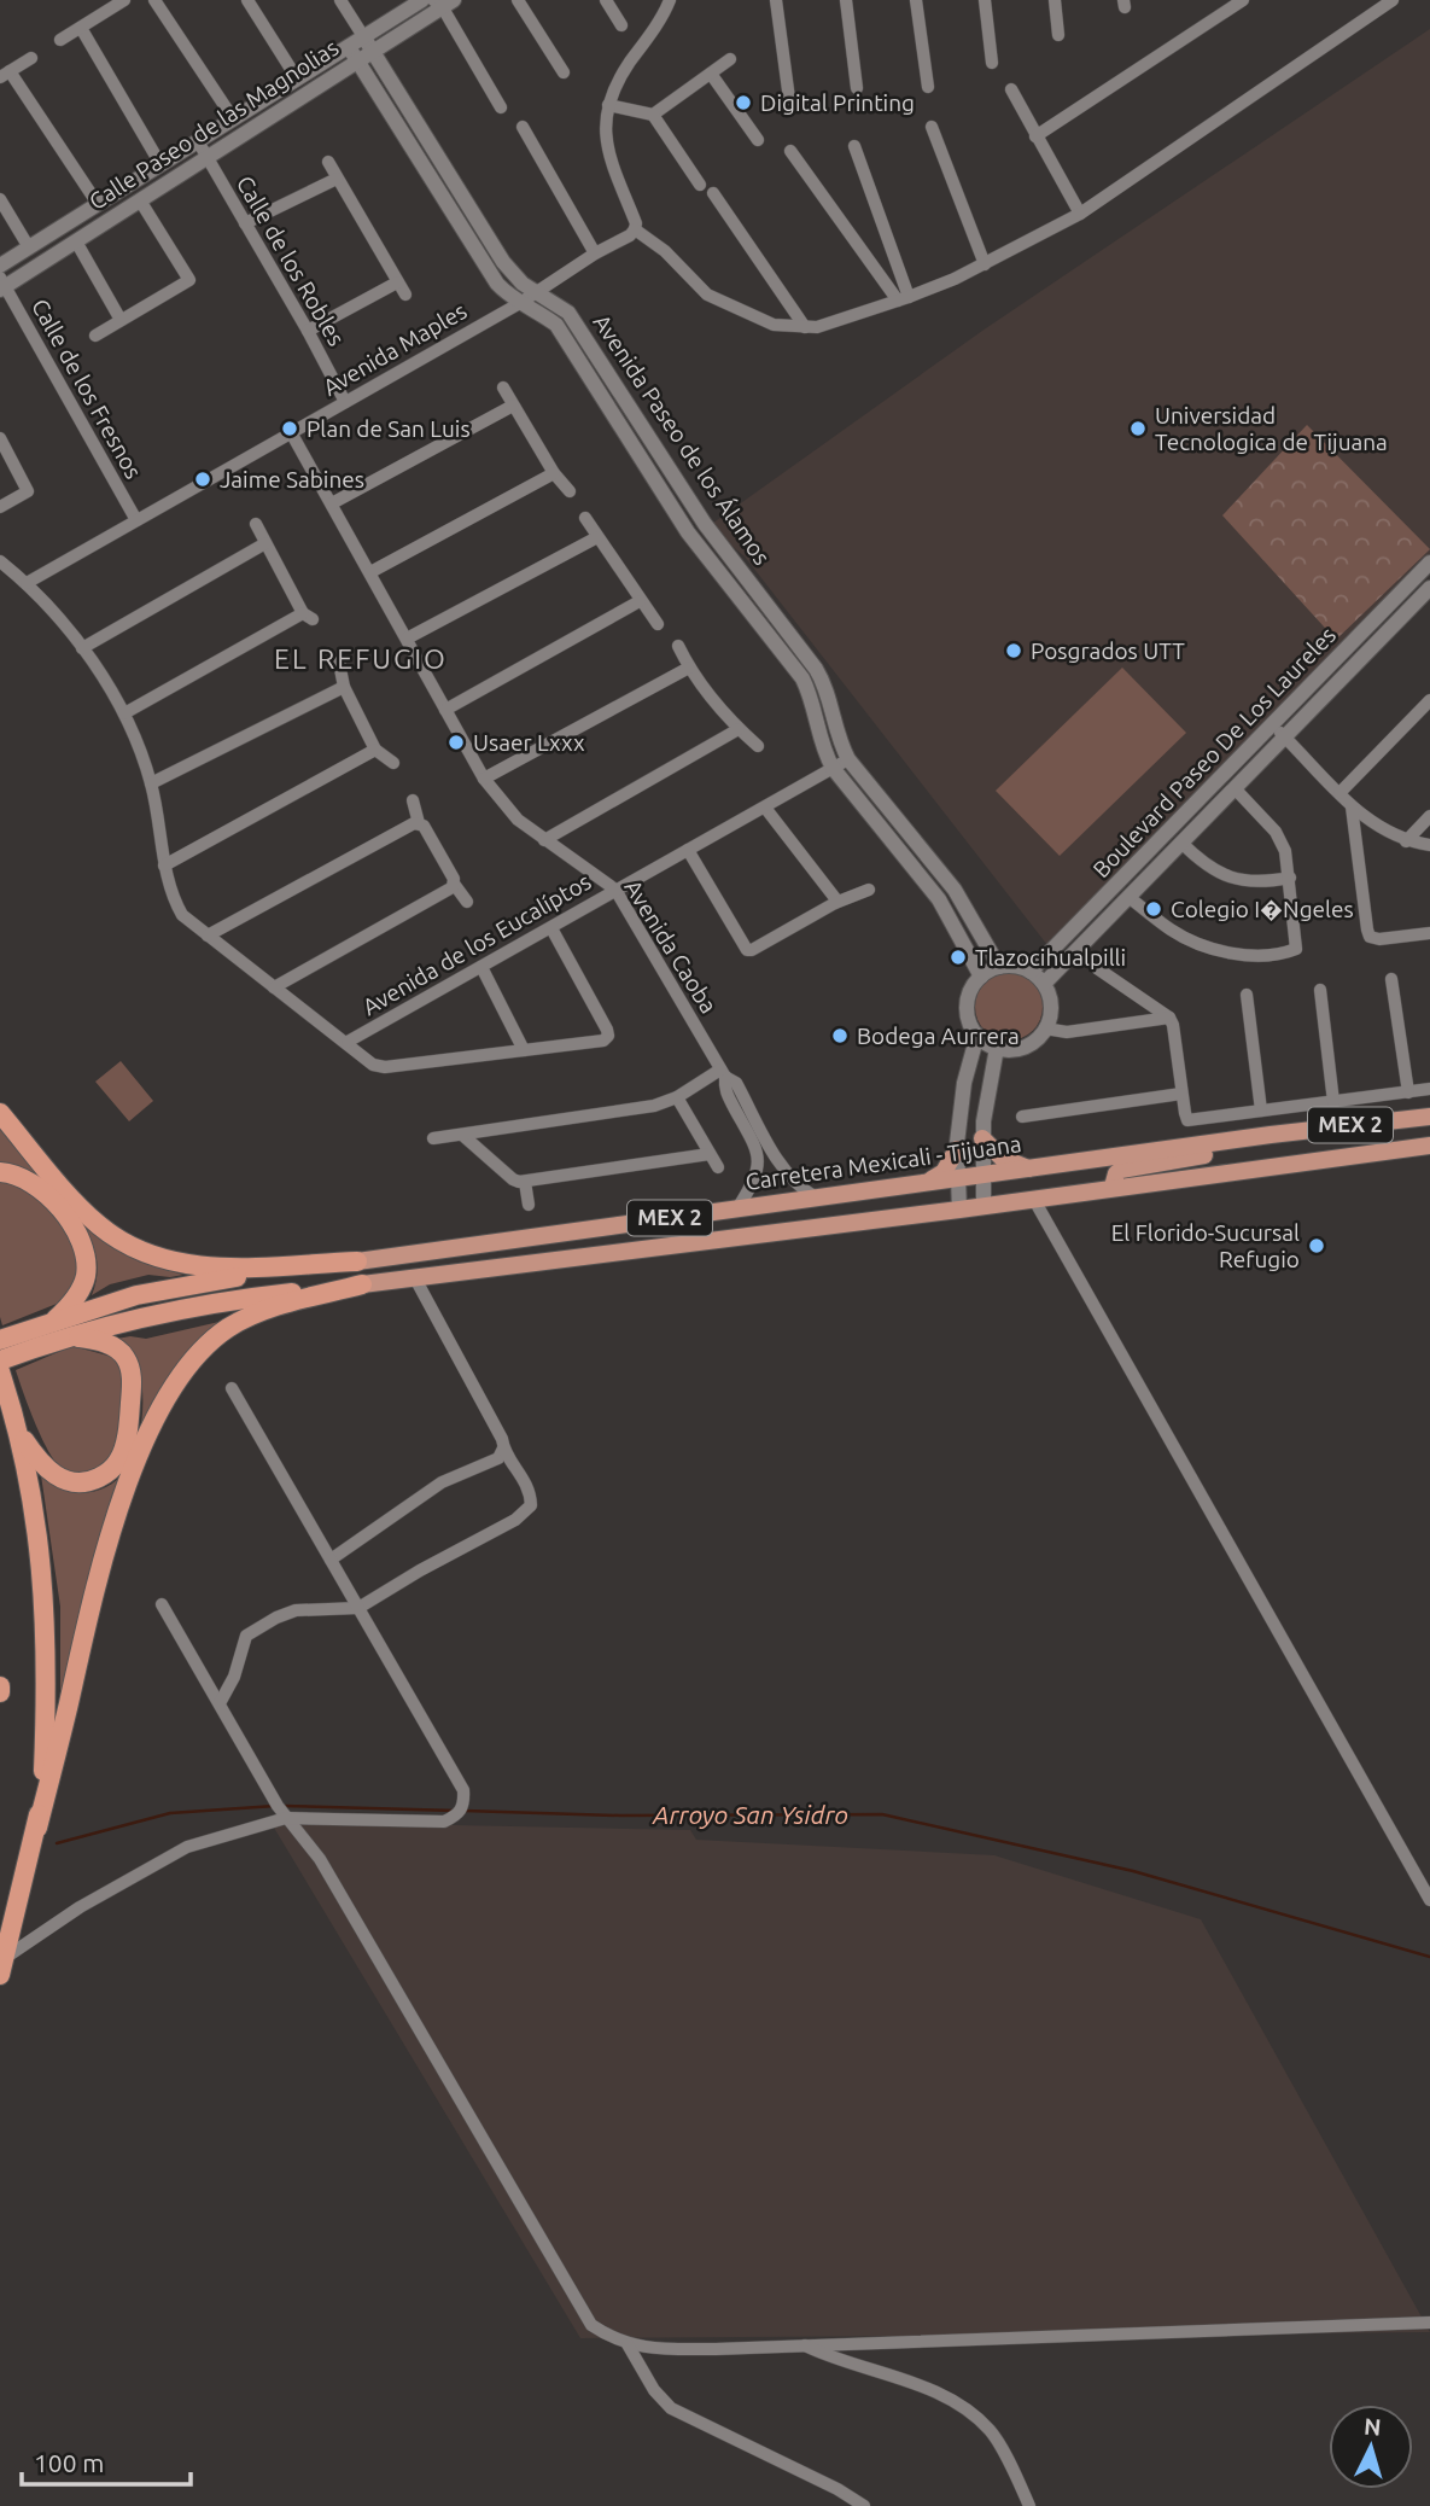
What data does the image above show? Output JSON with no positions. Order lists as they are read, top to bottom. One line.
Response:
{"streets":{"highway":["MEX 2","Carretera Mexicali - Tijuana"],"street":["Calle Paseo de las Magnolias","Calle de los Robles","Avenida Maples","Calle de los Fresnos","Avenida Paseo de los Álamos","Boulevard Paseo De Los Laureles","Avenida de los Eucalíptos","Avenida Caoba"]},"crossings":[["Calle Paseo de las Magnolias","Calle de los Robles"],["Calle Paseo de las Magnolias","Calle de los Fresnos"],["Calle Paseo de las Magnolias","Avenida Paseo de los Álamos"],["Calle de los Robles","Avenida Maples"],["Avenida Maples","Calle de los Fresnos"],["Avenida Maples","Avenida Paseo de los Álamos"],["Avenida Maples","Avenida Caoba"],["Avenida Paseo de los Álamos","Boulevard Paseo De Los Laureles"],["Avenida Paseo de los Álamos","Avenida de los Eucalíptos"],["Avenida de los Eucalíptos","Avenida Caoba"]],"districts":["EL REFUGIO"],"water":["Arroyo San Ysidro"],"places":["Digital Printing","Plan de San Luis","Universidad Tecnologica de Tijuana","Jaime Sabines","Posgrados UTT","Usaer Lxxx","Colegio I�Ngeles","Tlazocihualpilli","Bodega Aurrera","El Florido-Sucursal Refugio"],"scale_bar":"100 m","north":"top"}
